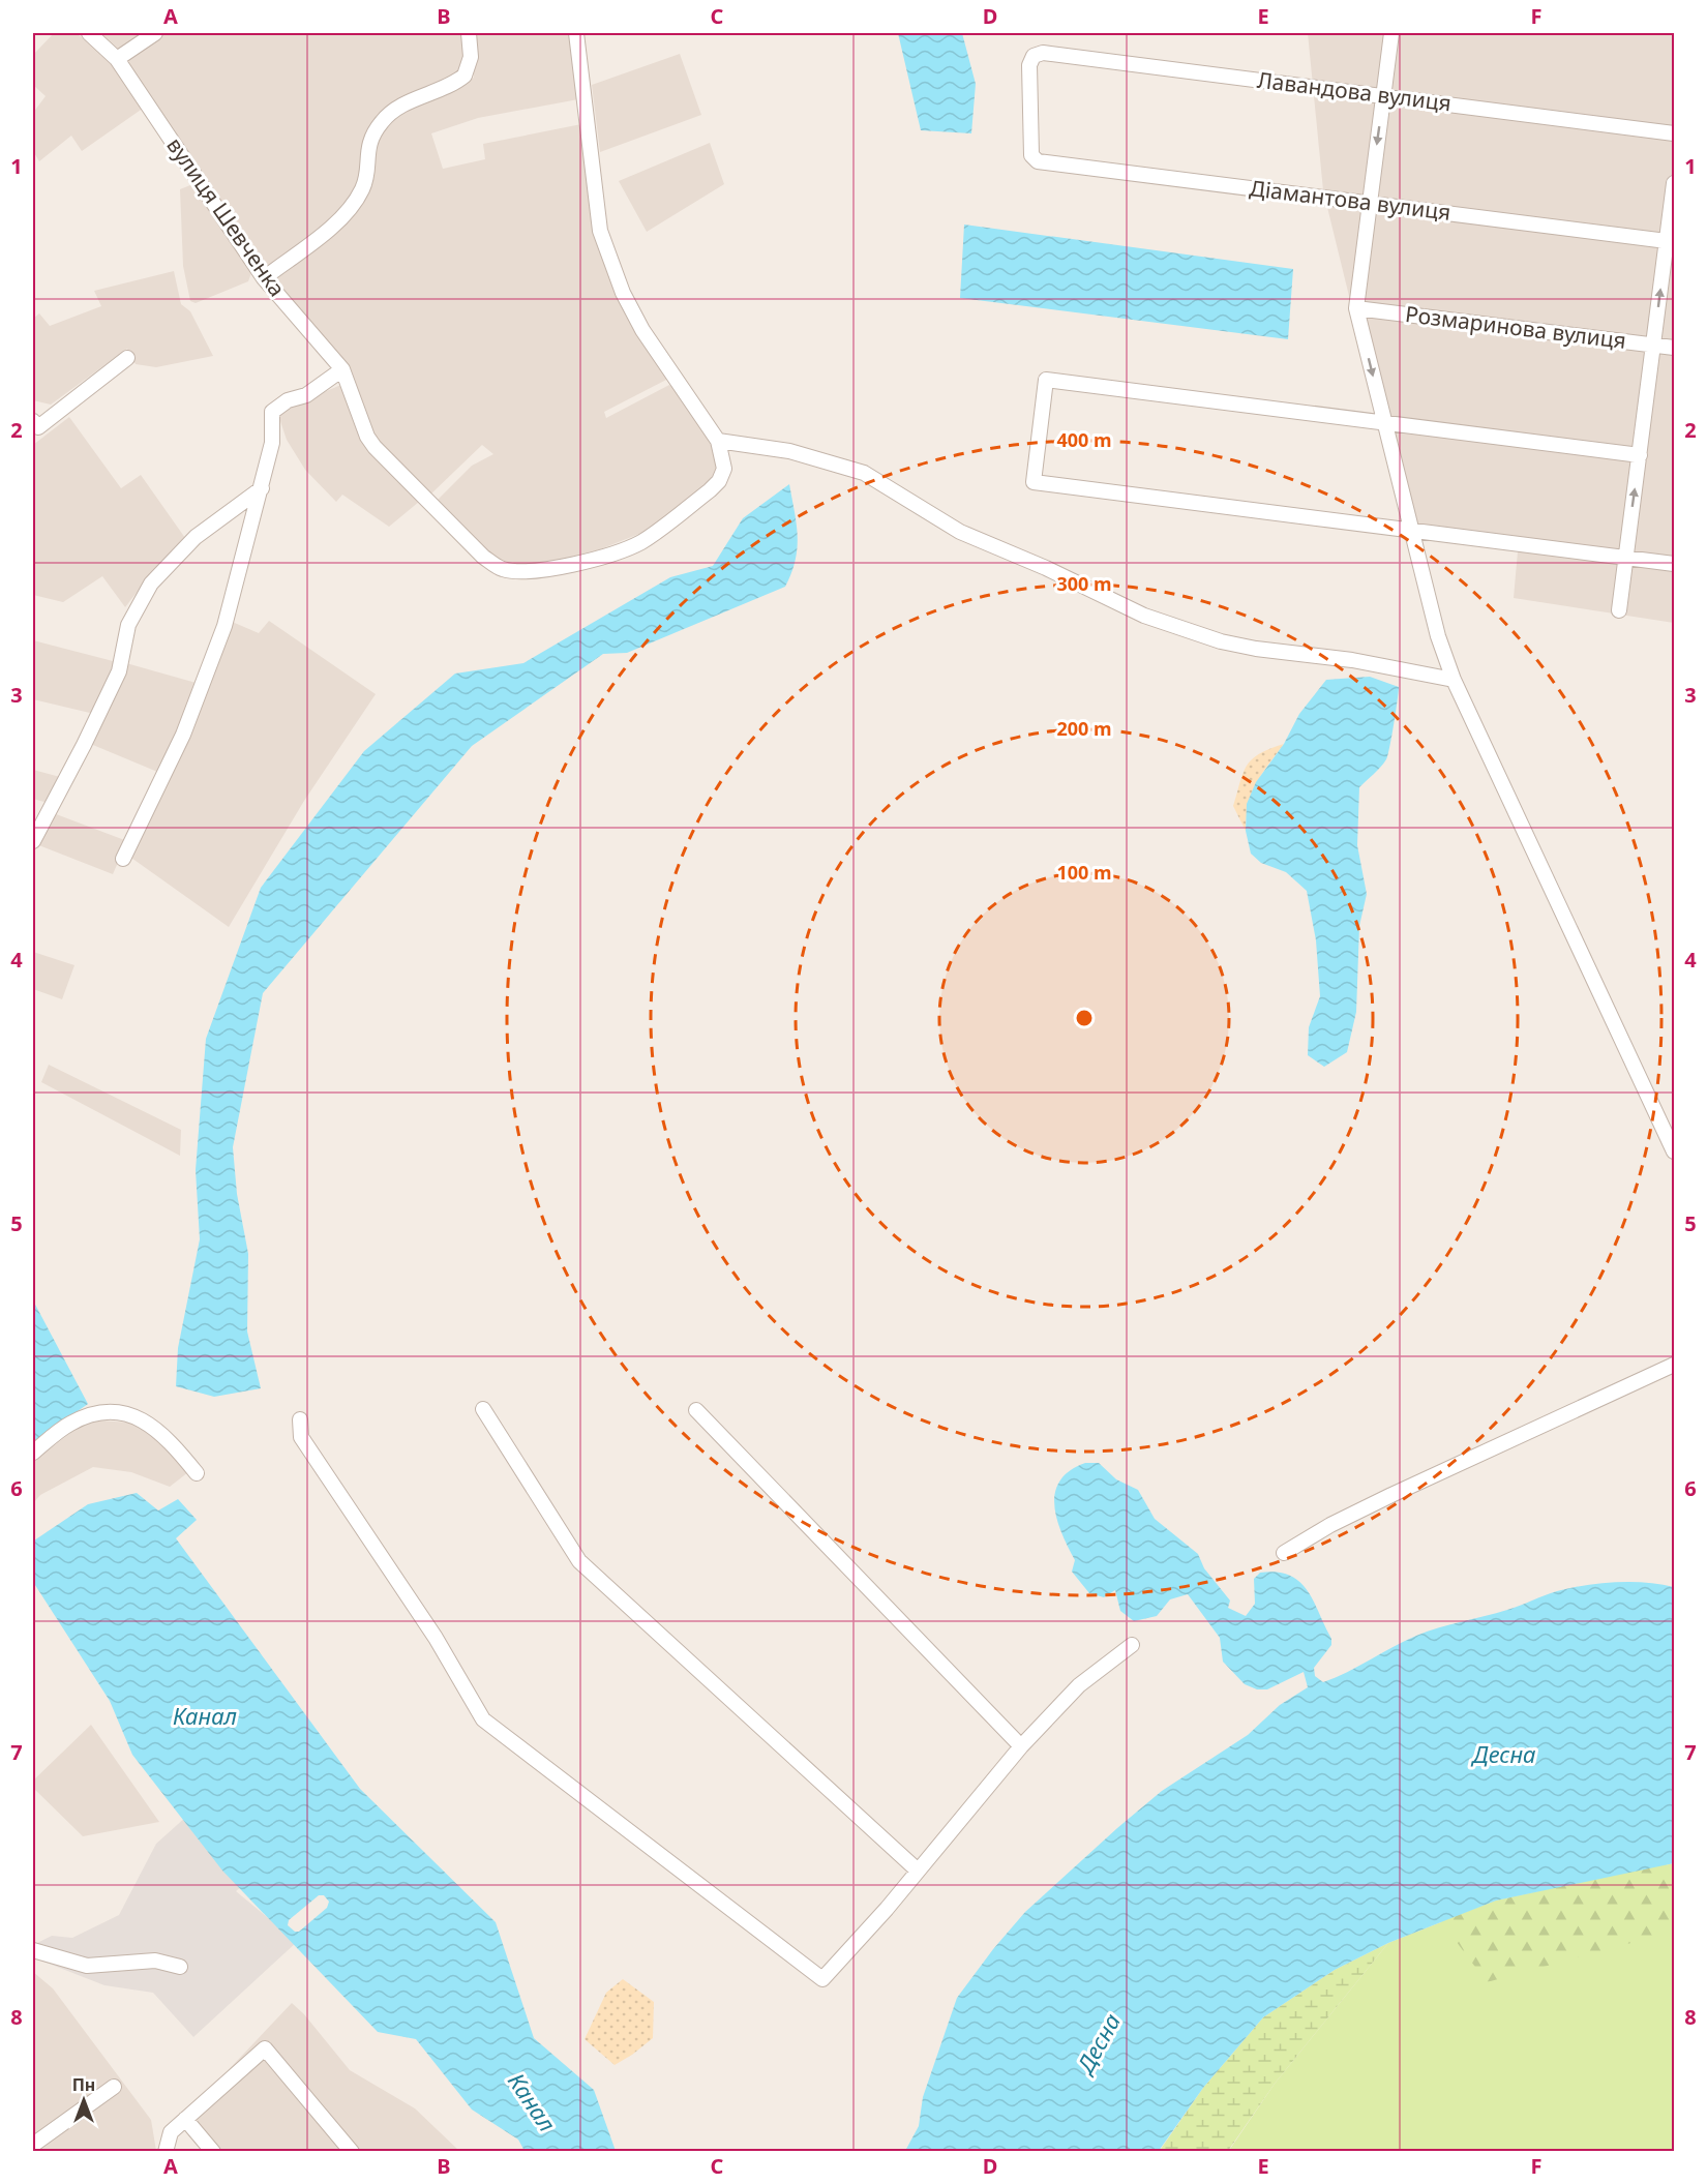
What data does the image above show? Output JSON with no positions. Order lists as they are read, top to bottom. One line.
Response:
{"streets":{"street":["Лавандова вулиця","Діамантова вулиця","вулиця Шевченка","Розмаринова вулиця"]},"crossings":[["Лавандова вулиця","Діамантова вулиця"]],"water":["Канал","Десна"],"north":"top","grid":{"columns":["A","B","C","D","E","F"],"rows":["1","2","3","4","5","6","7","8"]},"rings":["400 m","300 m","200 m","100 m"]}
